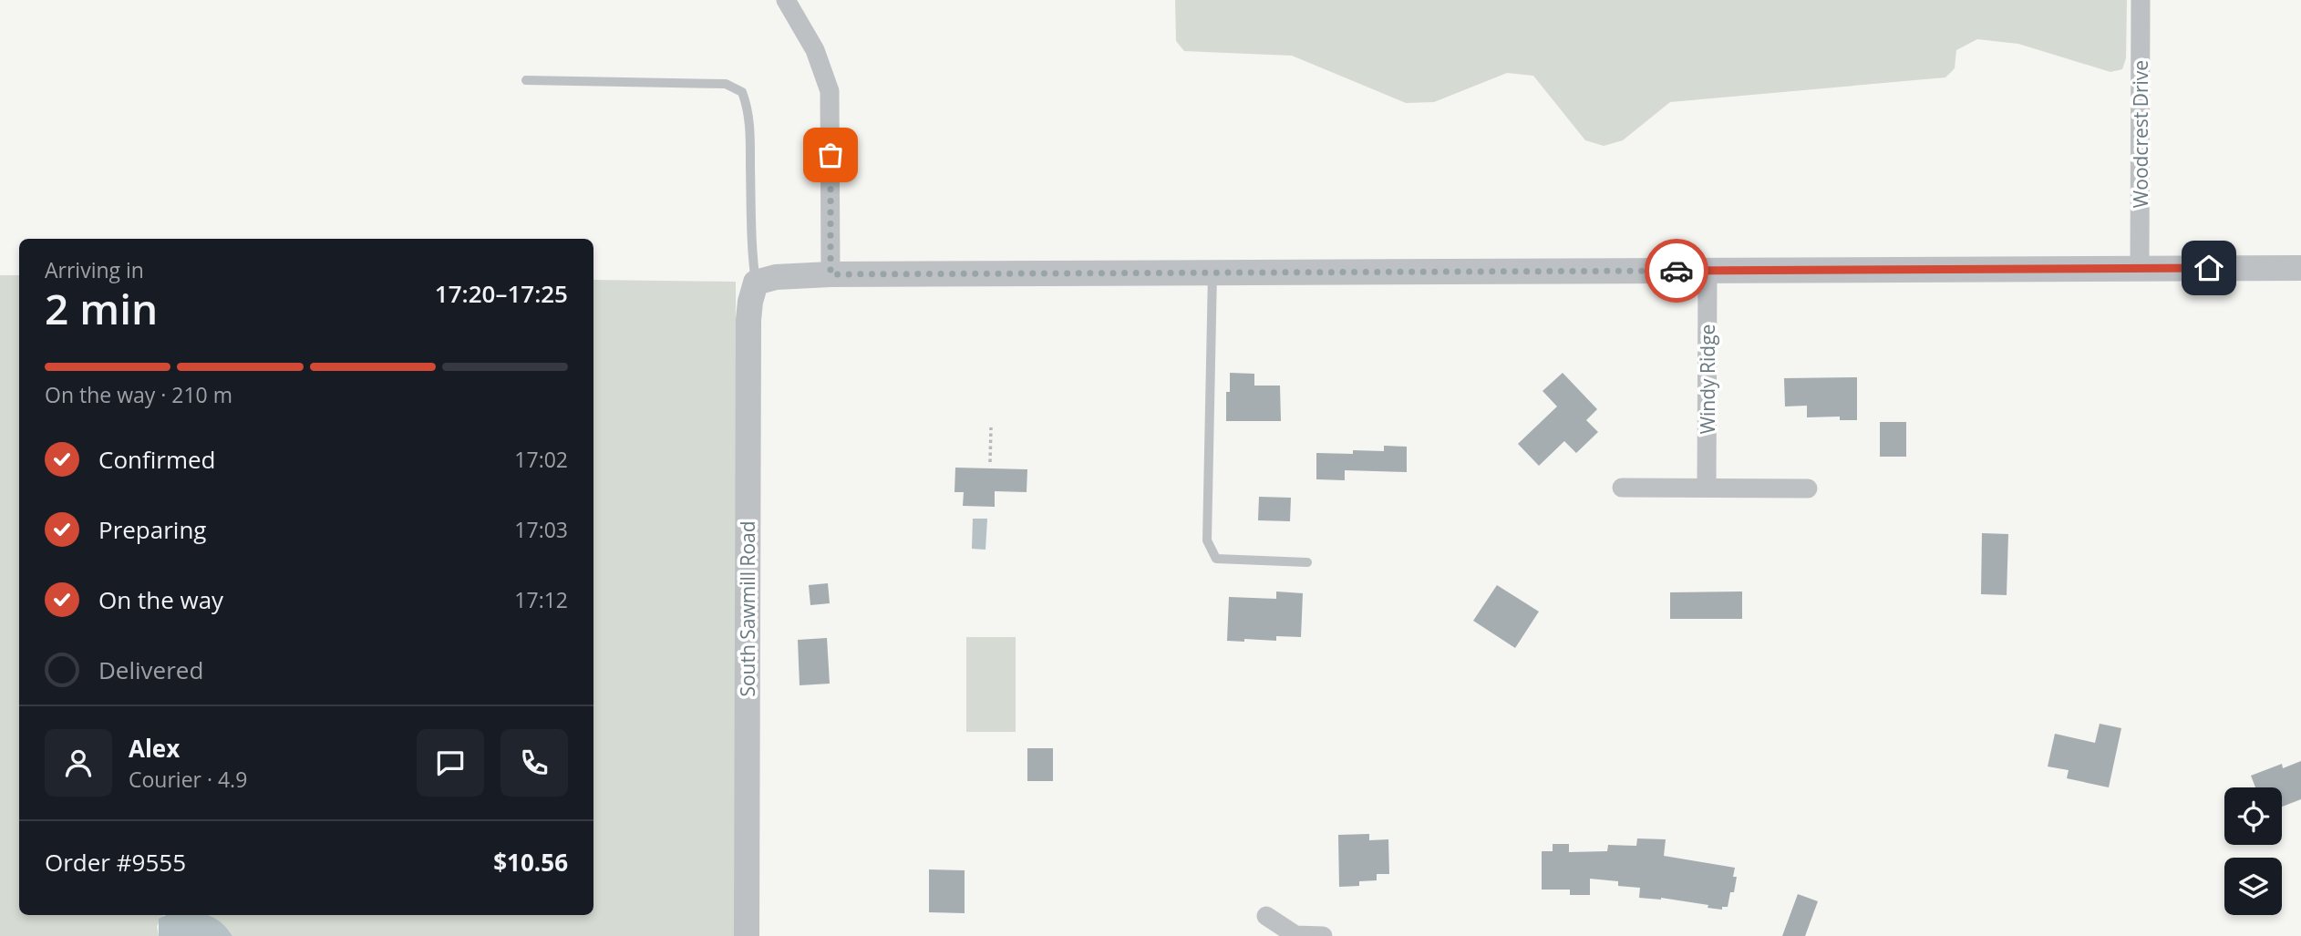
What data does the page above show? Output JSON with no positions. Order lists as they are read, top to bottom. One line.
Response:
{"streets":{"street":["Woodcrest Drive","Windy Ridge","South Sawmill Road"]},"page":{"heading":["2 min","Arriving in","17:20–17:25"],"panel":["Alex","Courier · 4.9","Order #9555","$10.56"],"bar":"On the way · 210 m","list":[["Confirmed","17:02"],["Preparing","17:03"],["On the way","17:12"],"Delivered"]}}
